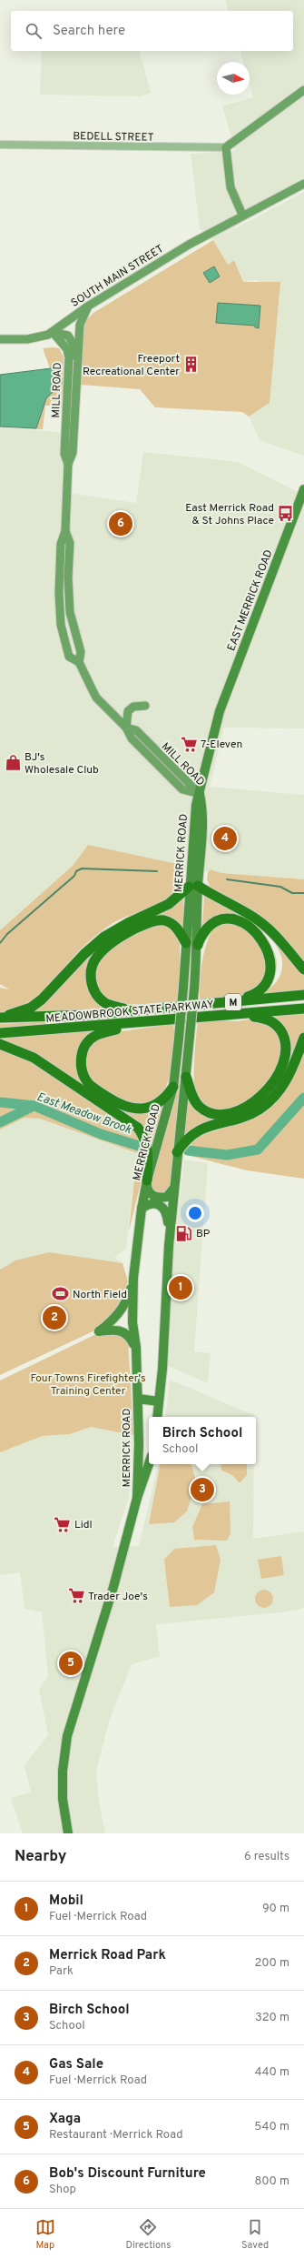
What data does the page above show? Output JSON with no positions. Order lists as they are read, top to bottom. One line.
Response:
{"streets":{"highway":["M","MEADOWBROOK STATE PARKWAY"],"main road":["SOUTH MAIN STREET","MILL ROAD","EAST MERRICK ROAD","MERRICK ROAD"],"street":["BEDELL STREET"]},"crossings":[["SOUTH MAIN STREET","MILL ROAD"],["MILL ROAD","MERRICK ROAD"],["EAST MERRICK ROAD","MERRICK ROAD"]],"water":["East Meadow Brook"],"parks":["Four Towns Firefighter's Training Center"],"places":{"building":["Freeport Recreational Center"],"bus stop":["East Merrick Road & St Johns Place"],"supermarket":["7-Eleven","Lidl","Trader Joe's"],"shop":["BJ's Wholesale Club"],"fuel station":["BP"],"sports":["North Field"]},"north":"right","page":{"search":"Search here","pins":["6","4","1","2","3","5"],"popup":["Birch School","School"],"heading":["Nearby","6 results"],"list":[{"mark":"1","name":"Mobil","note":"Fuel · Merrick Road","value":"90 m"},{"mark":"2","name":"Merrick Road Park","note":"Park","value":"200 m"},{"mark":"3","name":"Birch School","note":"School","value":"320 m"},{"mark":"4","name":"Gas Sale","note":"Fuel · Merrick Road","value":"440 m"},{"mark":"5","name":"Xaga","note":"Restaurant · Merrick Road","value":"540 m"},{"mark":"6","name":"Bob's Discount Furniture","note":"Shop","value":"800 m"}],"nav":["Map","Directions","Saved"]}}
